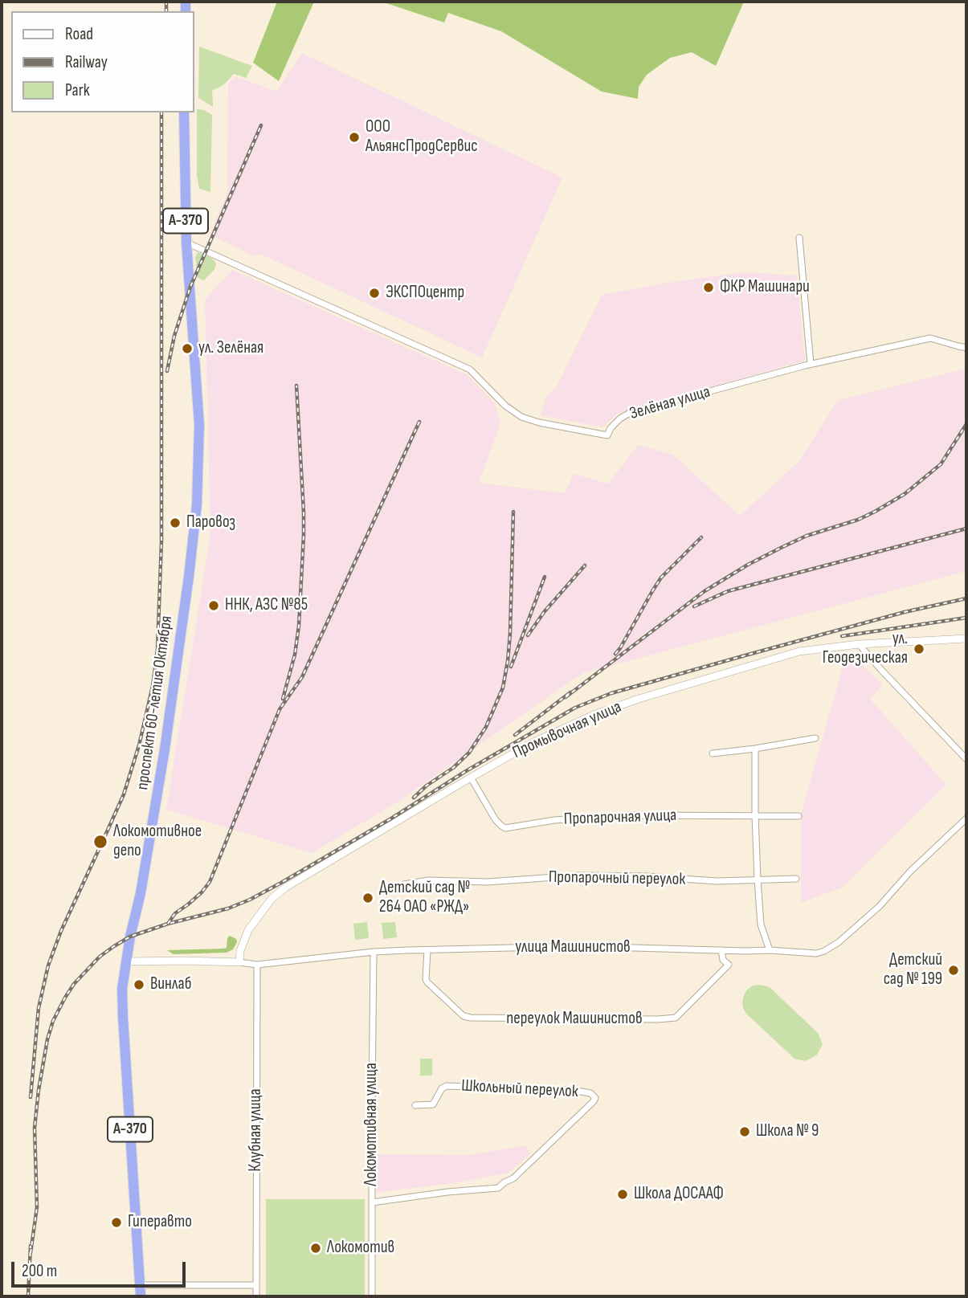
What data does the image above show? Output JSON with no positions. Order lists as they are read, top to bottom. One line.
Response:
{"streets":{"highway":["А-370","проспект 60-летия Октября"],"street":["Зелёная улица","Промывочная улица","Пропарочная улица","Пропарочный переулок","улица Машинистов","переулок Машинистов","Школьный переулок","Локомотивная улица","Клубная улица"]},"crossings":[["Зелёная улица","проспект 60-летия Октября"],["проспект 60-летия Октября","улица Машинистов"],["Промывочная улица","Пропарочная улица"],["Промывочная улица","улица Машинистов"],["улица Машинистов","переулок Машинистов"],["улица Машинистов","Локомотивная улица"],["улица Машинистов","Клубная улица"],["Школьный переулок","Локомотивная улица"]],"places":["ООО АльянсПродСервис","ФКР Машинари","ЭКСПОцентр","ул. Зелёная","Паровоз","ННК, АЗС №85","ул. Геодезическая","Локомотивное депо","Детский сад № 264 ОАО «РЖД»","Детский сад № 199","Винлаб","Школа № 9","Школа ДОСААФ","Гиперавто","Локомотив"],"legend":["Road","Railway","Park"],"scale_bar":"200 m"}
